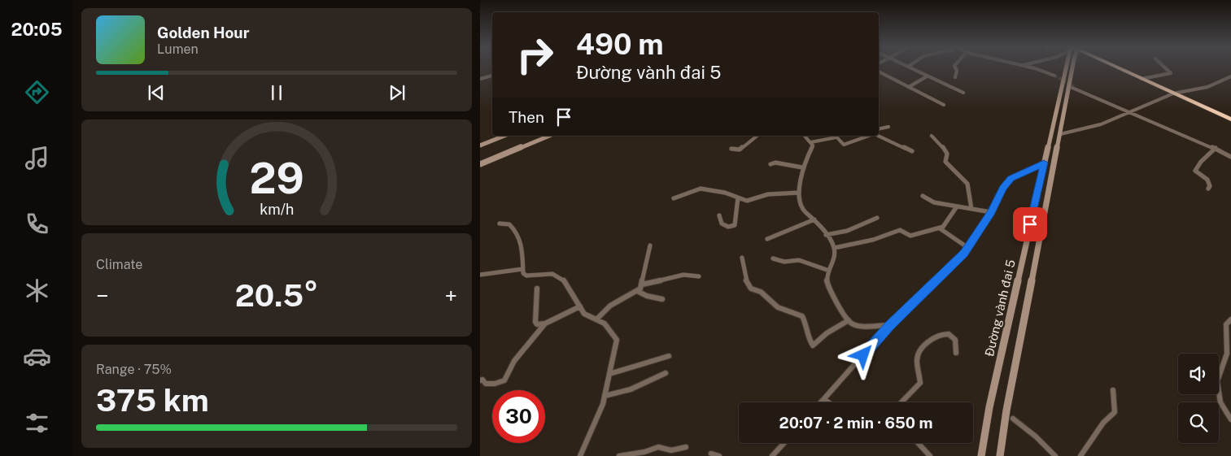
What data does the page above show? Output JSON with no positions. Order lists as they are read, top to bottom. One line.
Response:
{"streets":{"main road":["Đường vành đai 5"]},"page":{"tabs":"20:05","turn":["490 m","Đường vành đai 5"],"song":["Golden Hour","Lumen"],"then":"Then","tile":["Climate",["Range · 75%","375 km"]],"heat":["−","20.5°","+"],"limit":"30","trip":"20:07 · 2 min · 650 m","gauge":["29","km/h"]}}
